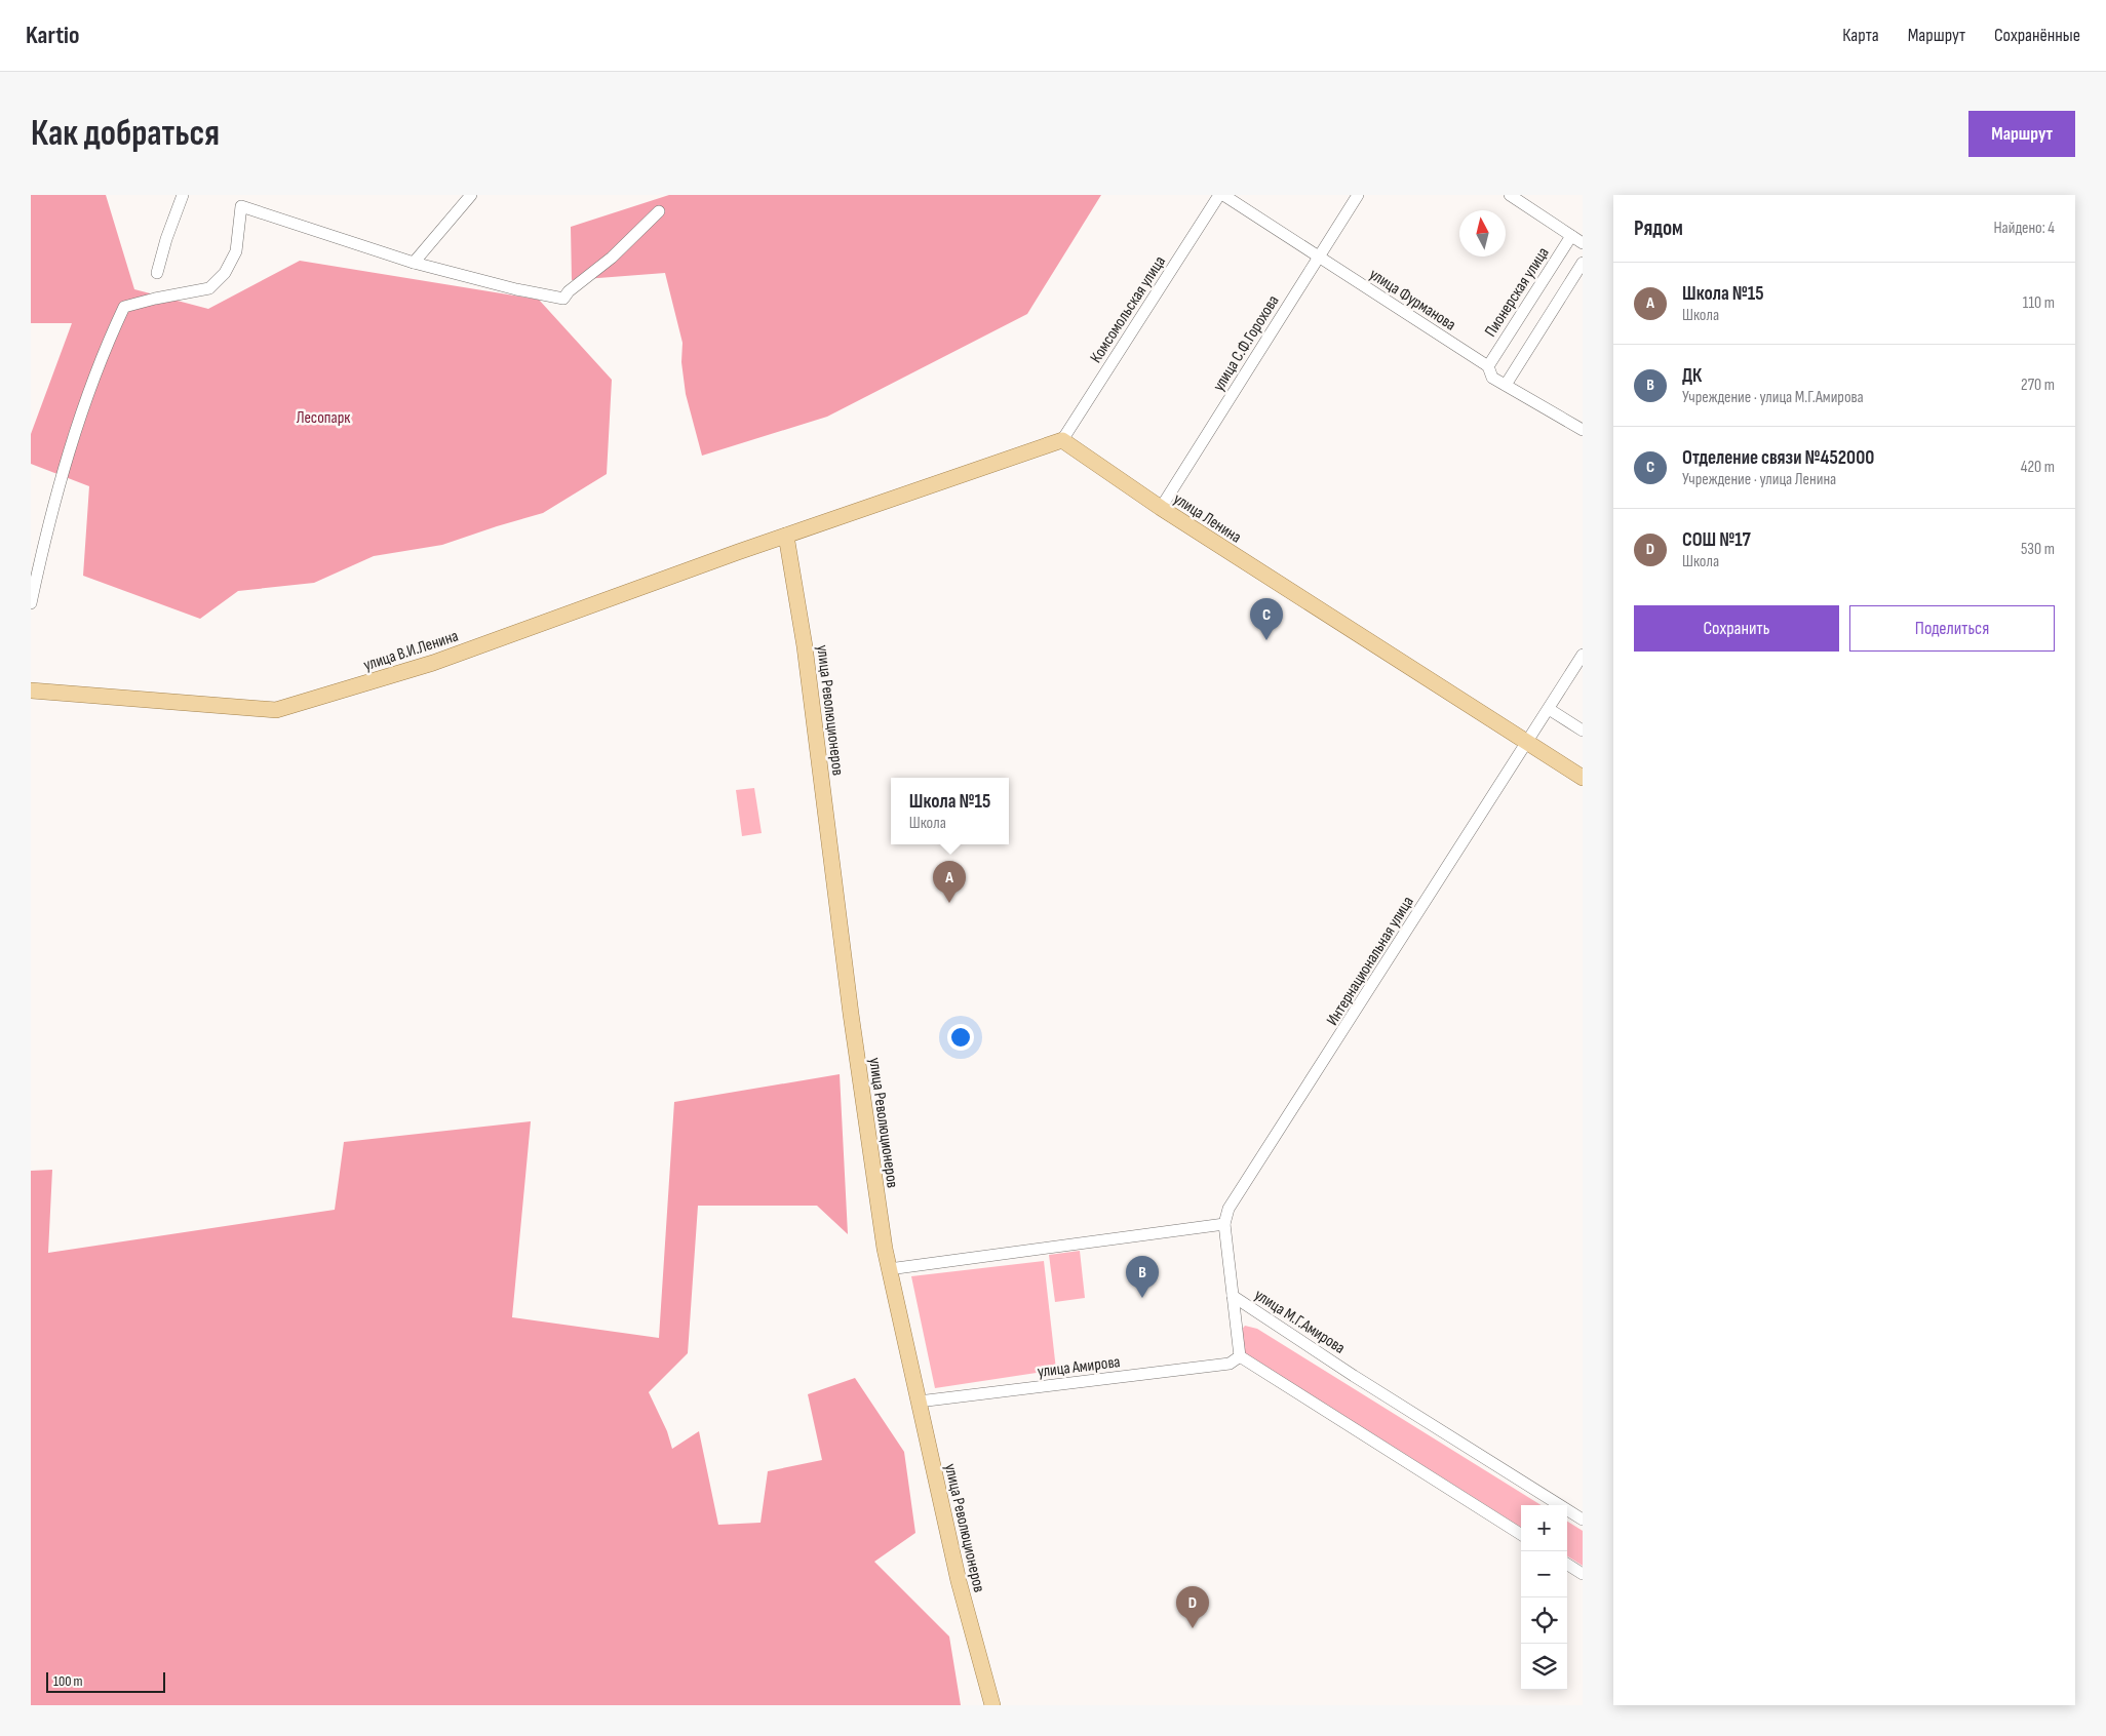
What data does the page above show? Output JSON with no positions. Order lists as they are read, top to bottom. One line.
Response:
{"streets":{"main road":["улица Ленина","улица В.И.Ленина","улица Революционеров"],"street":["Пионерская улица","улица Фурманова","Комсомольская улица","улица С.Ф.Горохова","Интернациональная улица","улица М.Г.Амирова","улица Амирова"]},"crossings":[["Пионерская улица","улица Фурманова"],["улица Фурманова","Комсомольская улица"],["улица Фурманова","улица С.Ф.Горохова"],["Комсомольская улица","улица Ленина"],["улица С.Ф.Горохова","улица Ленина"],["улица Ленина","Интернациональная улица"],["улица В.И.Ленина","улица Революционеров"],["улица Революционеров","улица Амирова"],["улица М.Г.Амирова","улица Амирова"]],"parks":["Лесопарк"],"scale_bar":"100 m","north":"top","page":{"header":"Kartio","nav":["Карта","Маршрут","Сохранённые"],"buttons":["Маршрут",["Сохранить","Поделиться"]],"title":"Как добраться","heading":["Рядом","Найдено: 4"],"list":[{"mark":"A","name":"Школа №15","note":"Школа","value":"110 m"},{"mark":"B","name":"ДК","note":"Учреждение · улица М.Г.Амирова","value":"270 m"},{"mark":"C","name":"Отделение связи №452000","note":"Учреждение · улица Ленина","value":"420 m"},{"mark":"D","name":"СОШ №17","note":"Школа","value":"530 m"}],"pins":["C","A","B","D"],"popup":["Школа №15","Школа"],"map_buttons":["+","−"],"scale":"100 m"}}
